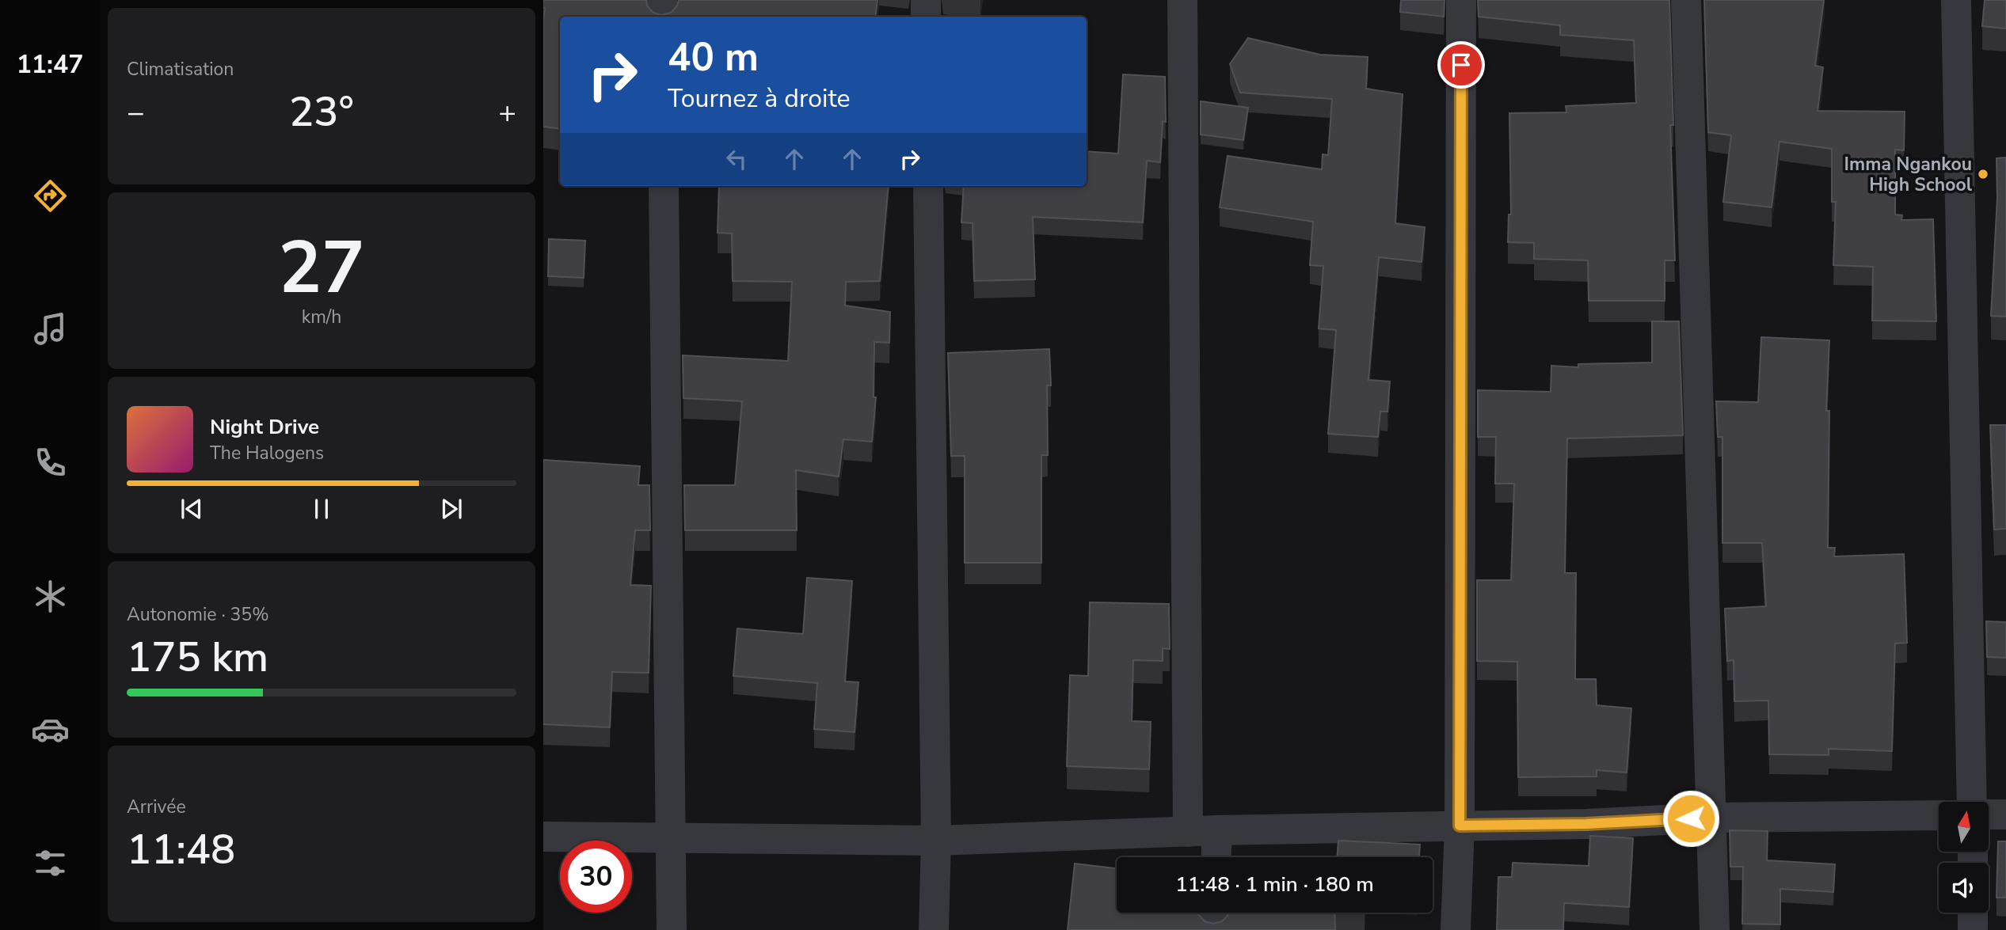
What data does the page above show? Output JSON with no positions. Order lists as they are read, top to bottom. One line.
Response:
{"places":["Imma Ngankou High School"],"north":"top","page":{"tabs":"11:47","tile":["Climatisation",["27","km/h"],["Autonomie · 35%","175 km"],["Arrivée","11:48"]],"turn":["40 m","Tournez à droite"],"heat":["−","23°","+"],"song":["Night Drive","The Halogens"],"limit":"30","trip":"11:48 · 1 min · 180 m"}}
